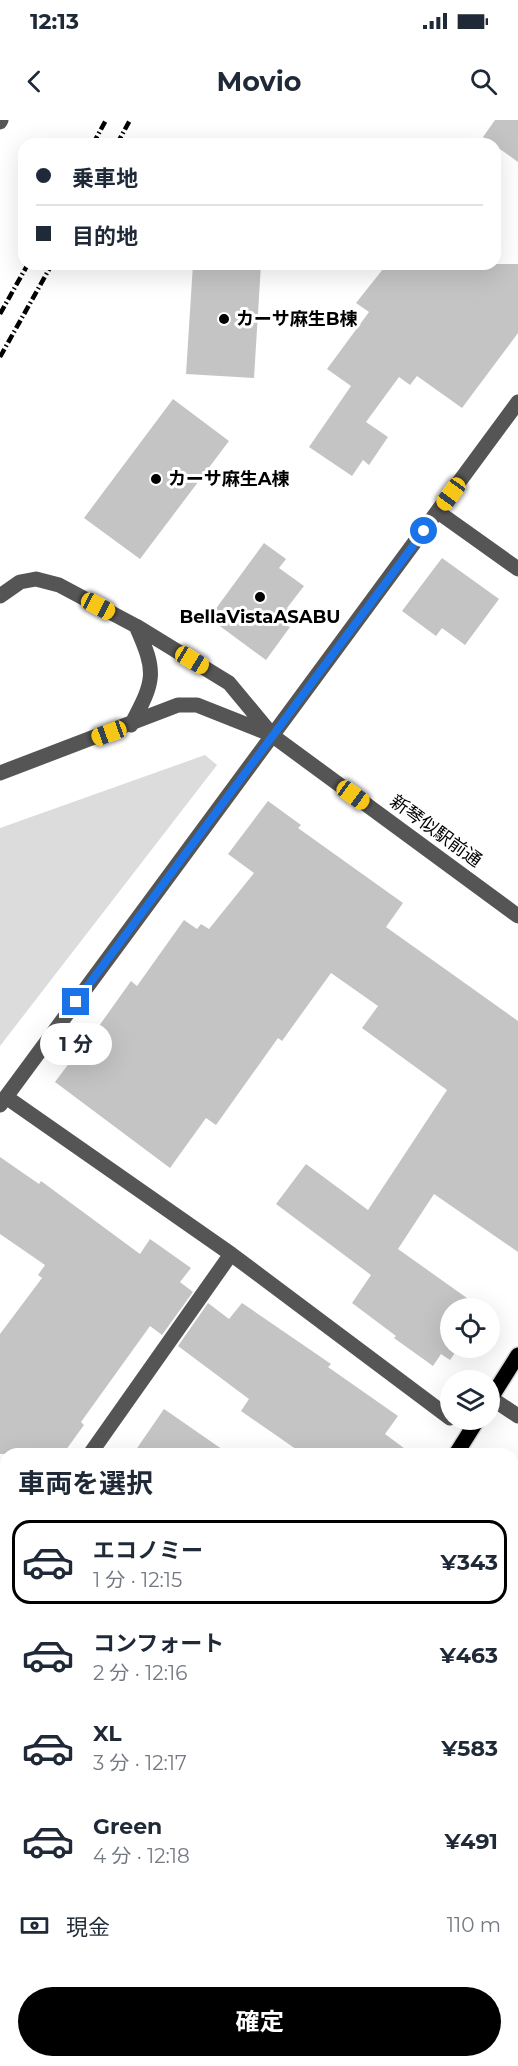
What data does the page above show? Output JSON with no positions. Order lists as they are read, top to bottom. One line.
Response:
{"streets":{"street":["新琴似駅前通"]},"places":["カーサ麻生B棟","カーサ麻生A棟","BellaVistaASABU"],"page":{"status":"12:13","header":"Movio","banner":["乗車地","目的地"],"bubble":"1 分","heading":"車両を選択","list":[{"name":"エコノミー","note":"1 分 · 12:15","value":"¥343"},{"name":"コンフォート","note":"2 分 · 12:16","value":"¥463"},{"name":"XL","note":"3 分 · 12:17","value":"¥583"},{"name":"Green","note":"4 分 · 12:18","value":"¥491"}],"pay":["現金","110 m"],"buttons":"確定"}}
